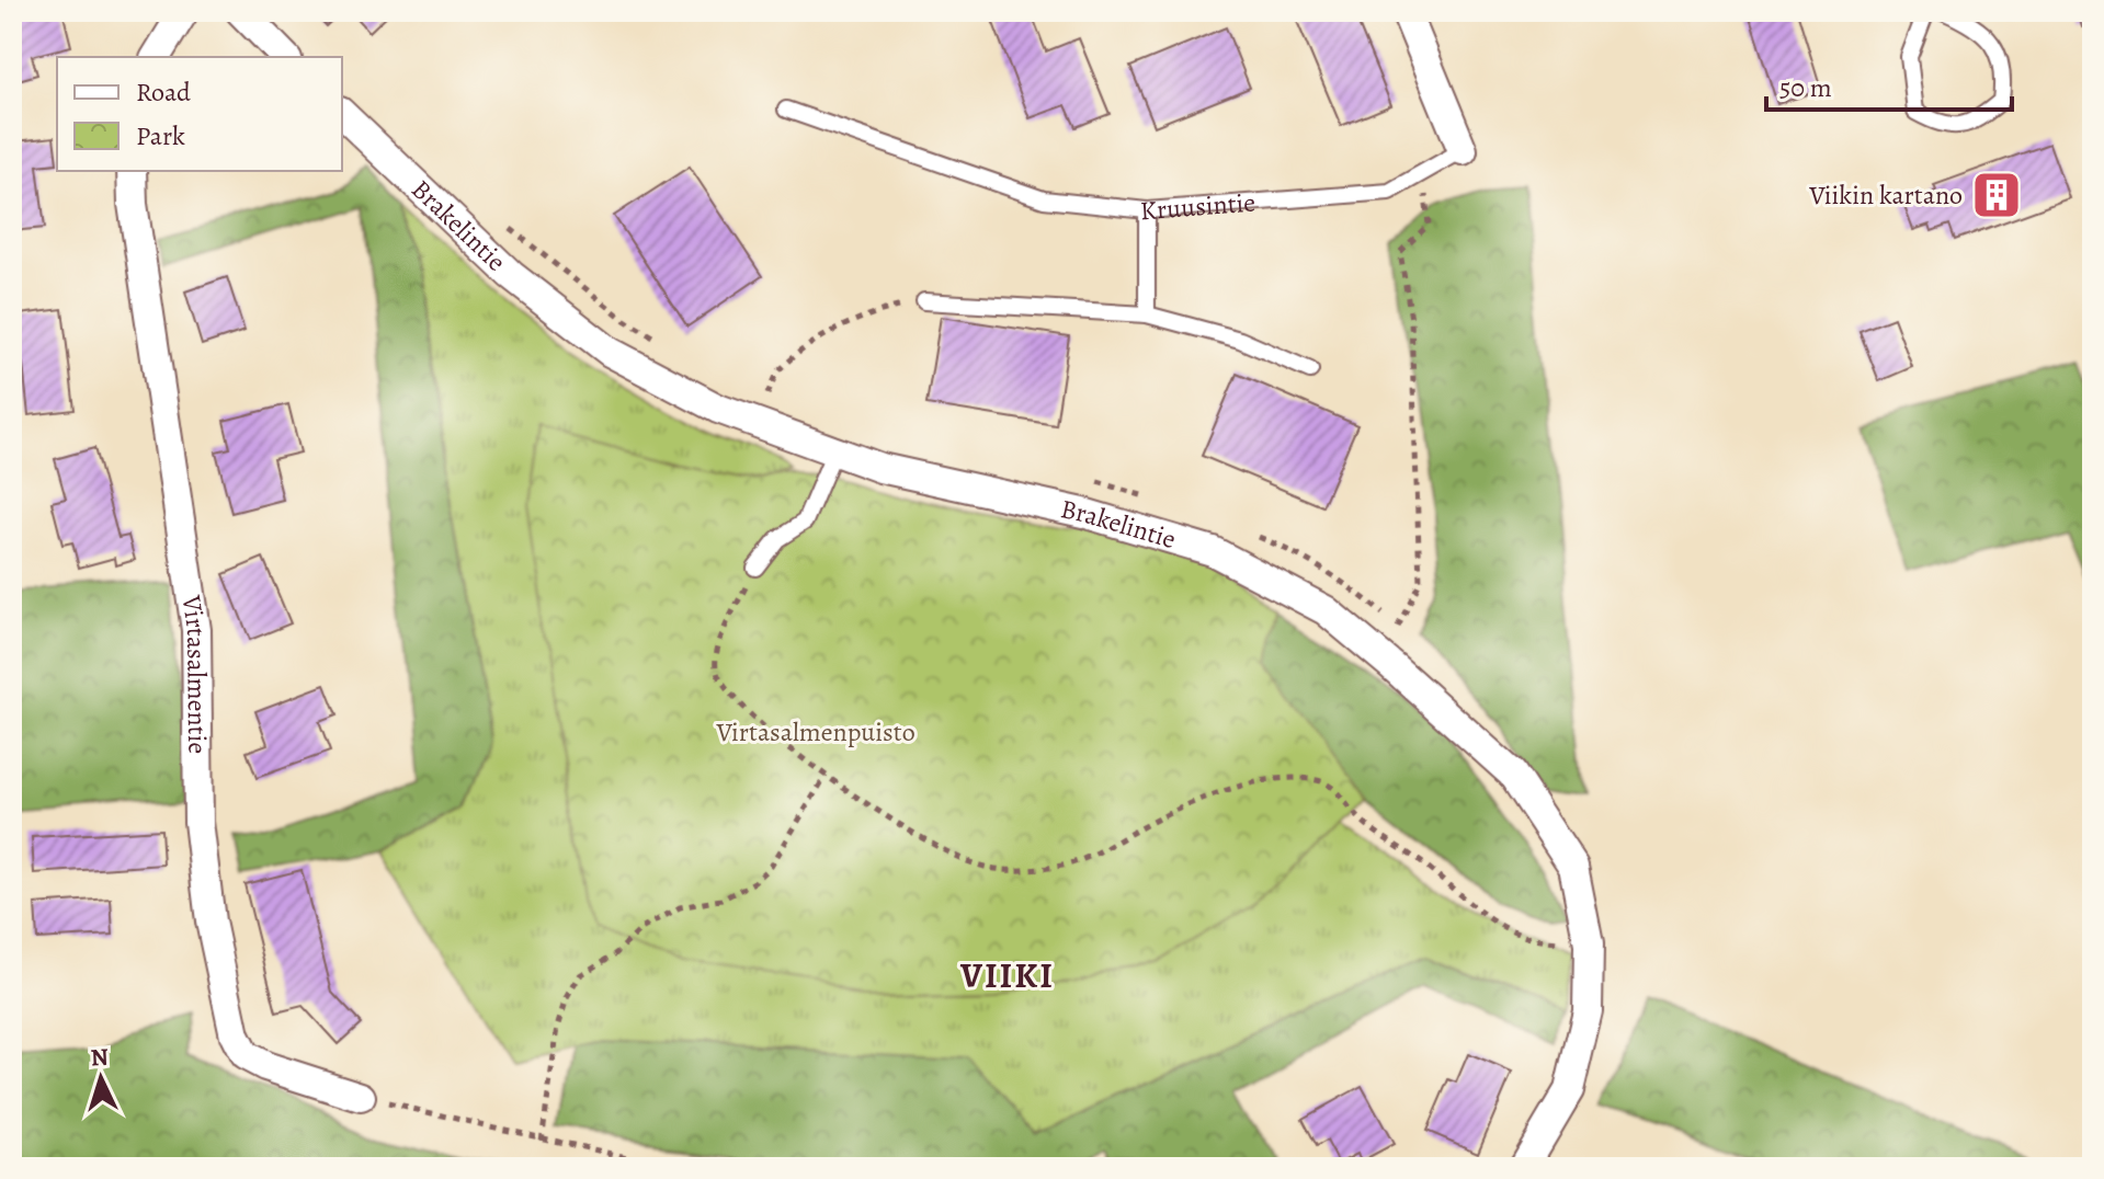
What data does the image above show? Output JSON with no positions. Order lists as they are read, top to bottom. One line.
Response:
{"streets":{"street":["Kruusintie","Brakelintie","Virtasalmentie"]},"districts":["VIIKI"],"parks":["Virtasalmenpuisto"],"places":{"building":["Viikin kartano"]},"legend":["Road","Park"],"scale_bar":"50 m","north":"top"}
